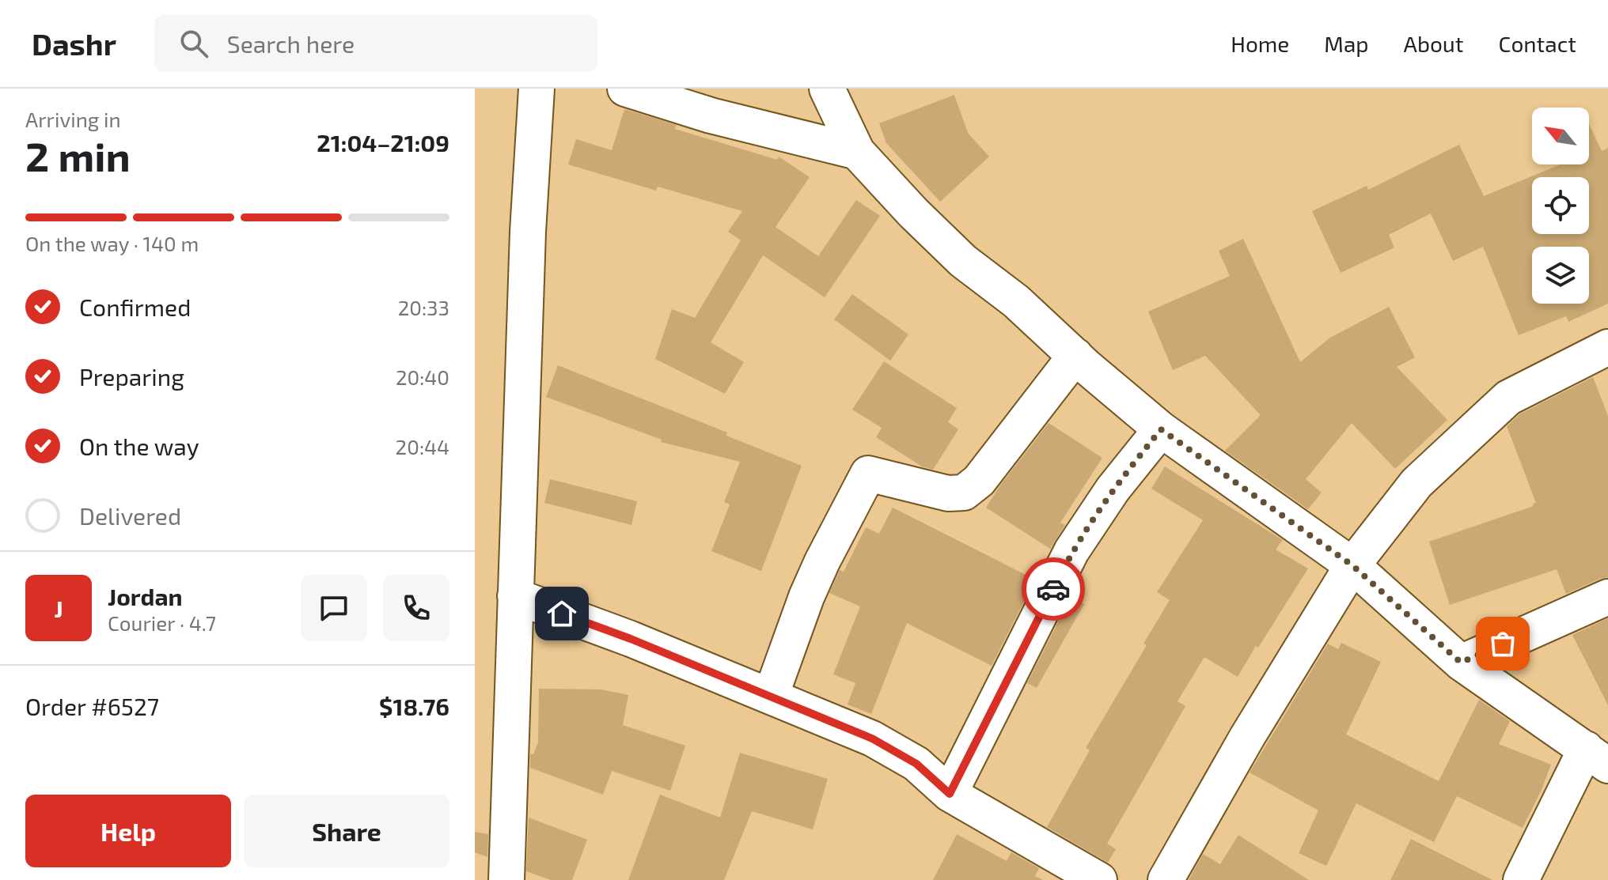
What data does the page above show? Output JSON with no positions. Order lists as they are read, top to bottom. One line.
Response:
{"north":"top left","page":{"header":"Dashr","search":"Search here","nav":["Home","Map","About","Contact"],"heading":["2 min","Arriving in","21:04–21:09"],"panel":["Jordan","Courier · 4.7","Order #6527","$18.76"],"bar":"On the way · 140 m","list":[["Confirmed","20:33"],["Preparing","20:40"],["On the way","20:44"],"Delivered"],"round":"J","buttons":["Help","Share"]}}
